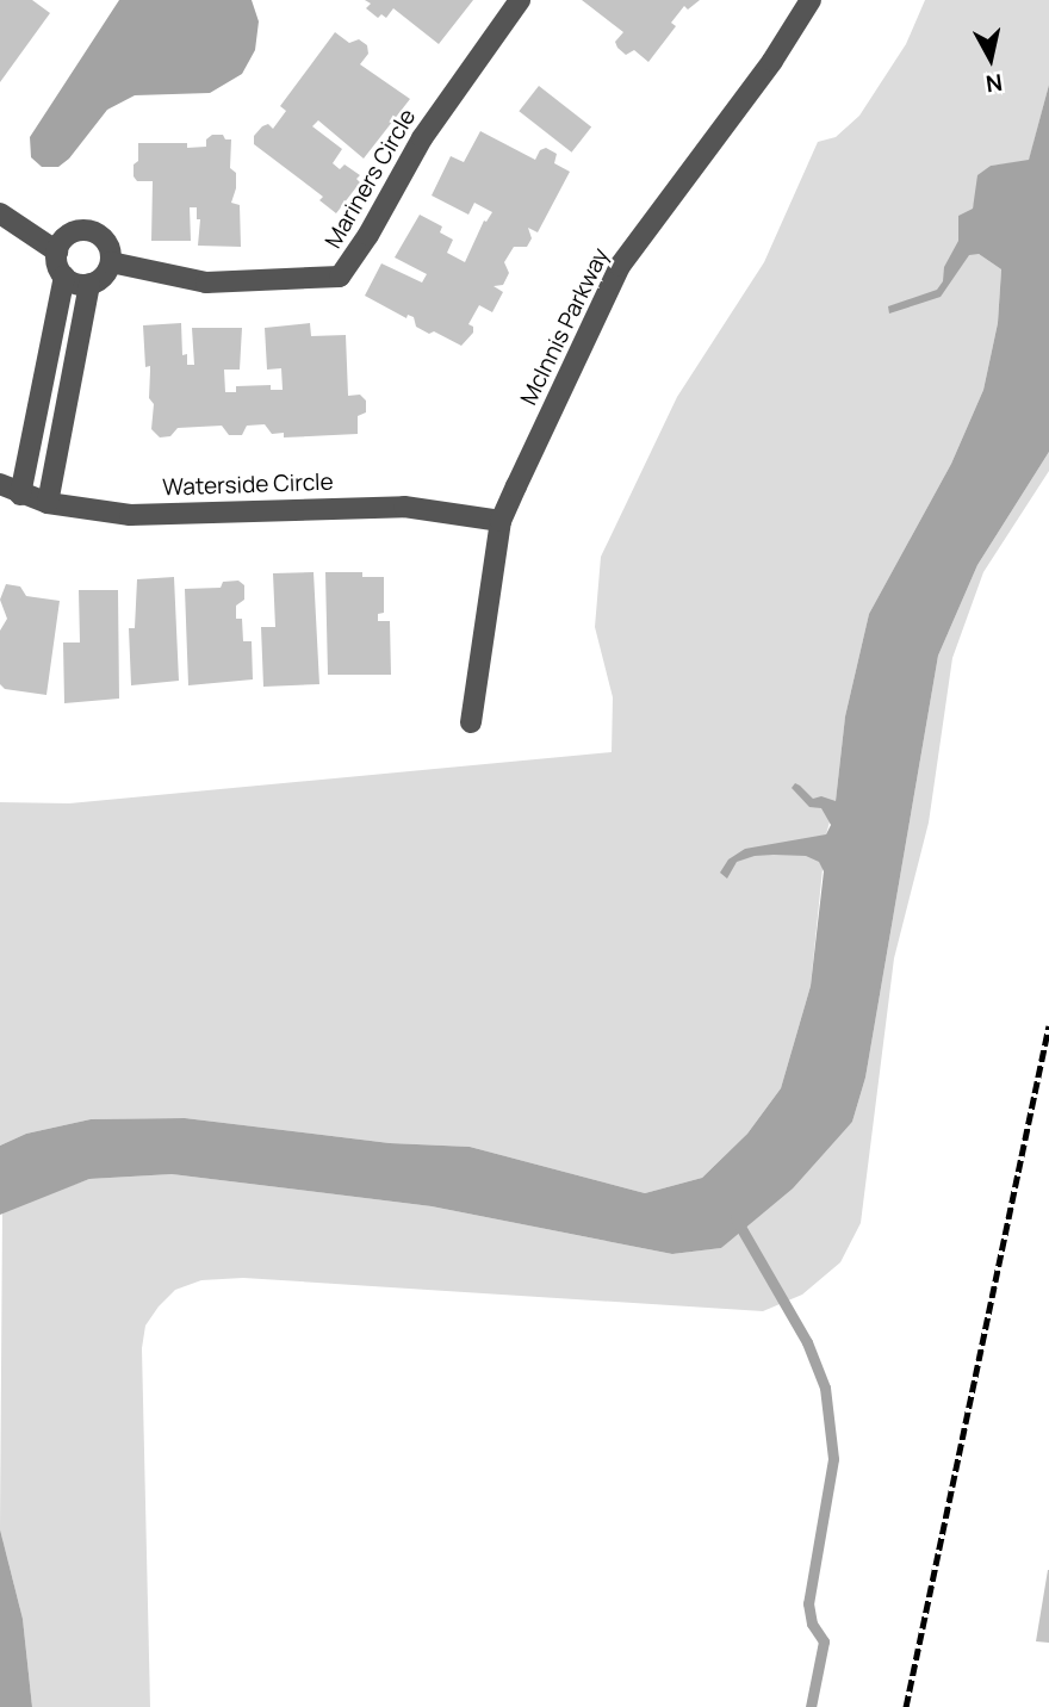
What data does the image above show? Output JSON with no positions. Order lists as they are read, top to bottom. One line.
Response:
{"streets":{"street":["Mariners Circle","McInnis Parkway","Waterside Circle"]},"crossings":[["McInnis Parkway","Waterside Circle"]],"north":"bottom"}
